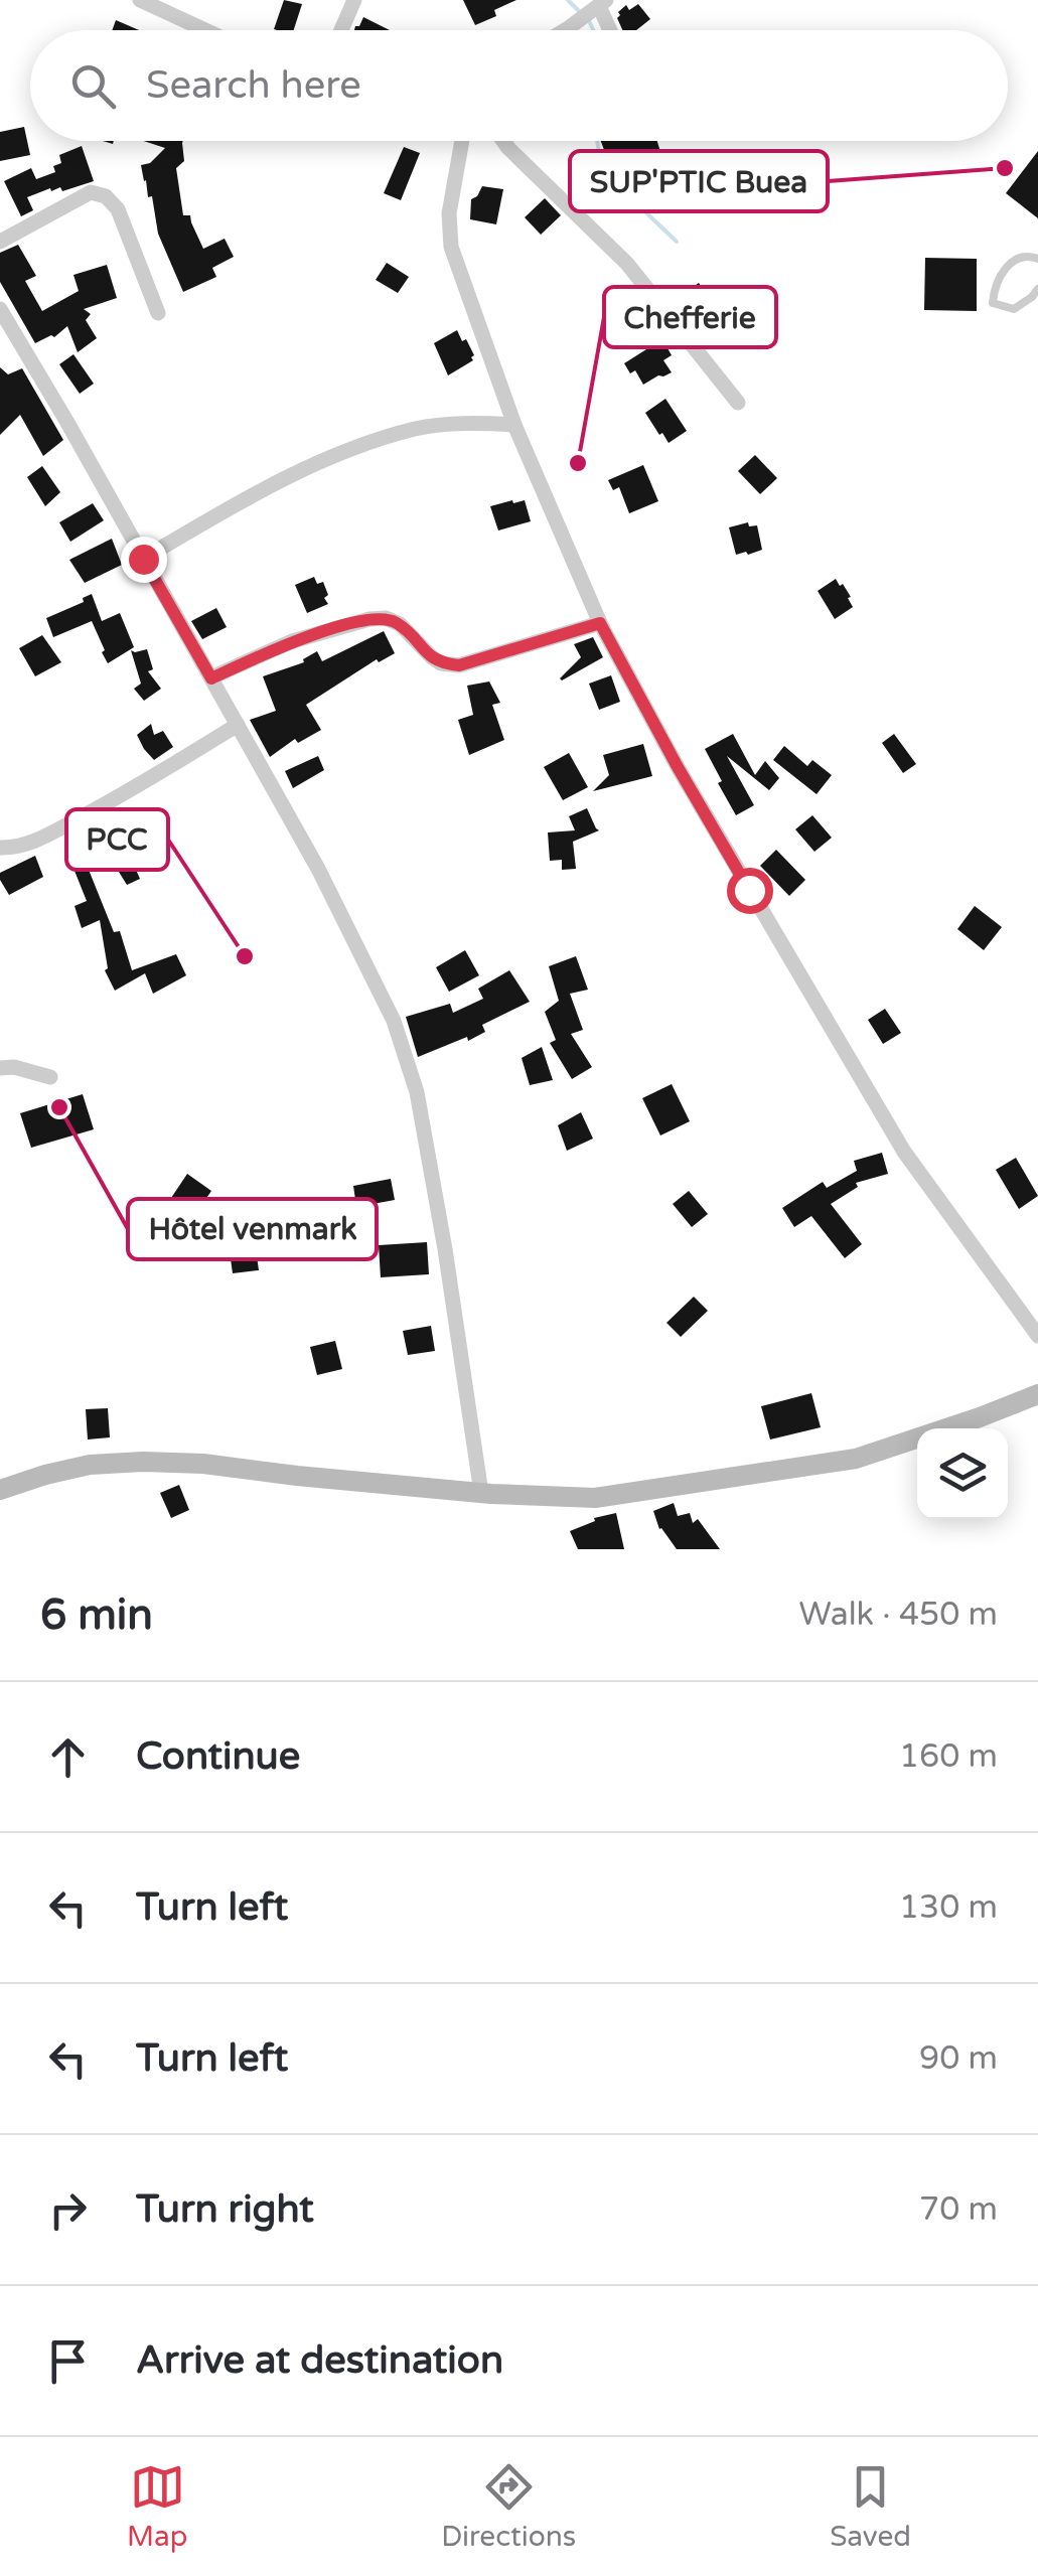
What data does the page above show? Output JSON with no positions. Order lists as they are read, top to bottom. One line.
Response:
{"places":["SUP'PTIC Buea","Chefferie","PCC","Hôtel venmark"],"page":{"search":"Search here","heading":["6 min","Walk · 450 m"],"list":[["Continue","160 m"],["Turn left","130 m"],["Turn left","90 m"],["Turn right","70 m"],"Arrive at destination"],"nav":["Map","Directions","Saved"]}}
